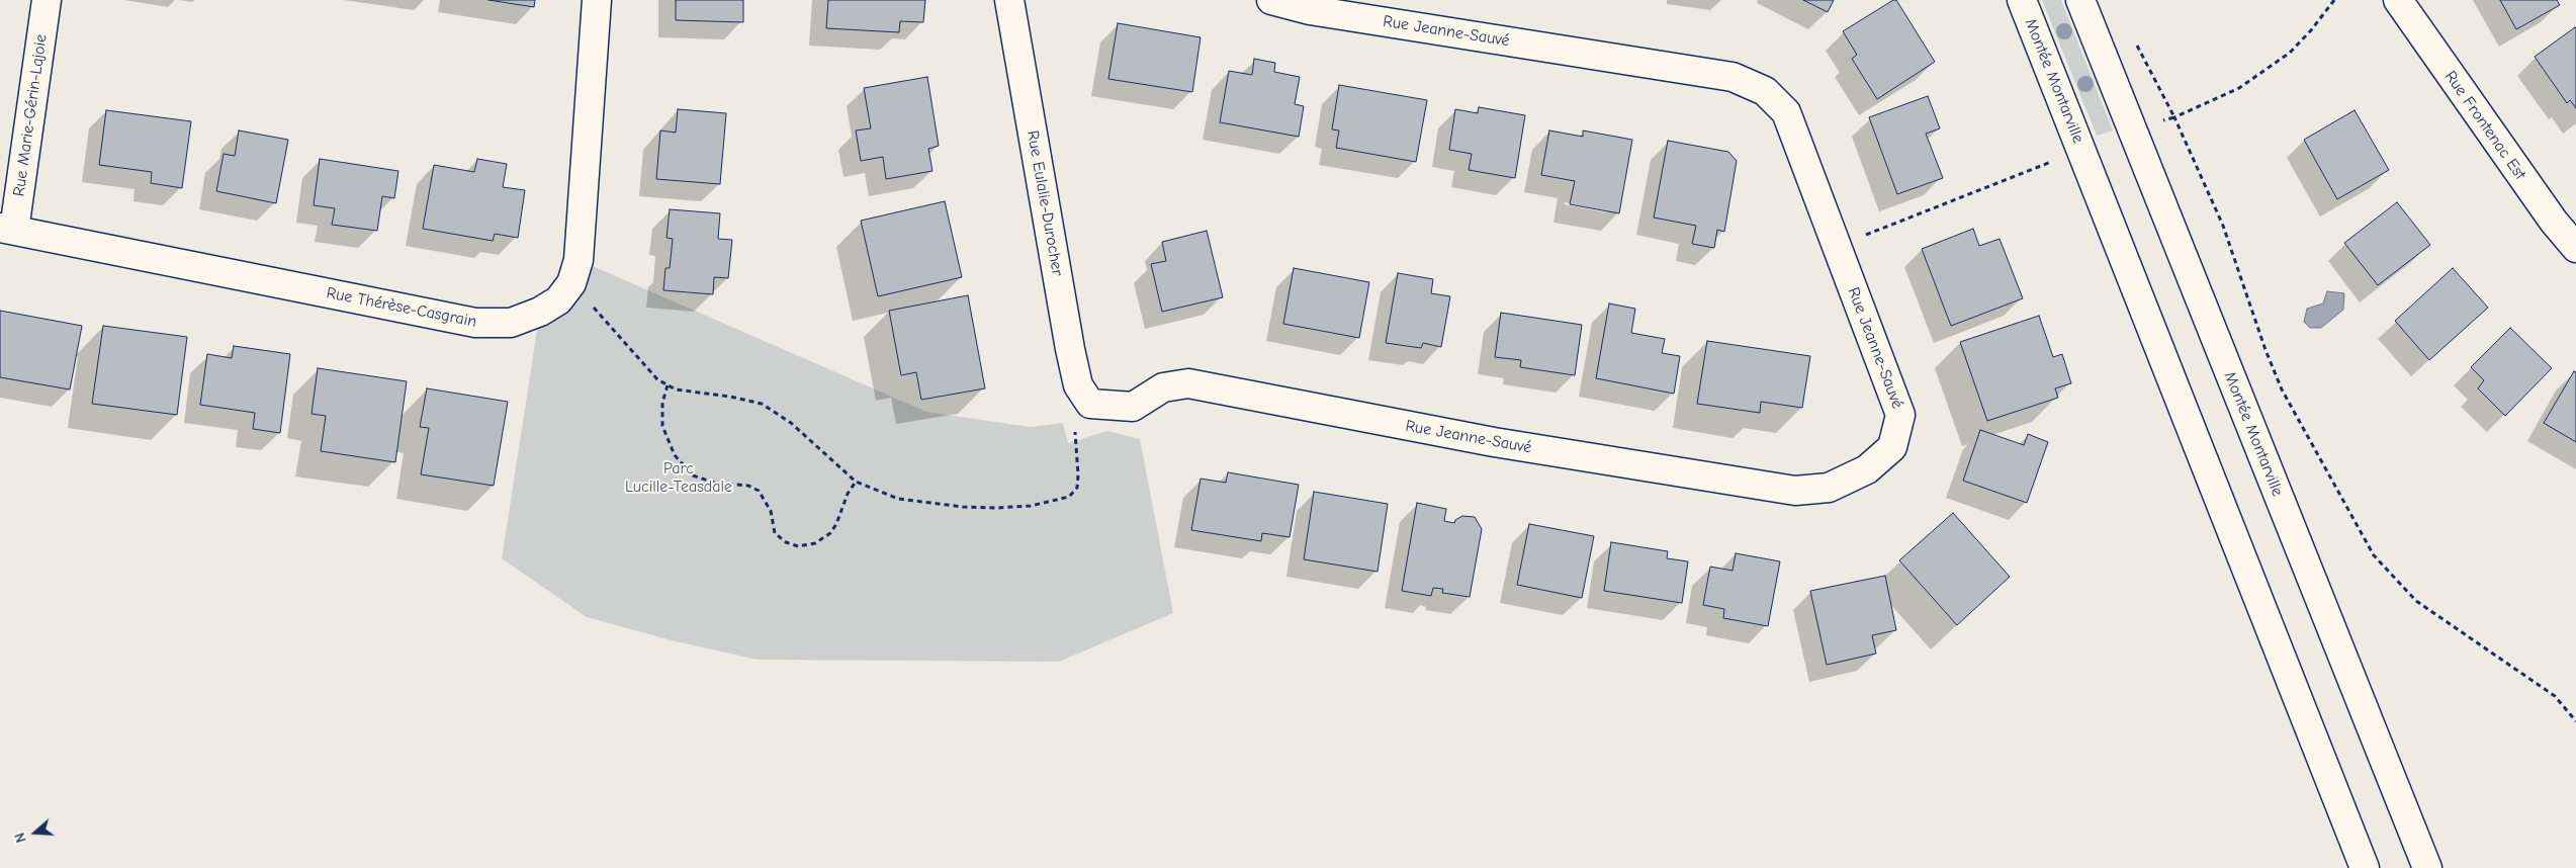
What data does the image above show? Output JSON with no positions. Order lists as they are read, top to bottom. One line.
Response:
{"streets":{"street":["Rue Jeanne-Sauvé","Montée Montarville","Rue Marie-Gérin-Lajoie","Rue Frontenac Est","Rue Eulalie-Durocher","Rue Thérèse-Casgrain"]},"crossings":[["Rue Jeanne-Sauvé","Rue Eulalie-Durocher"],["Rue Marie-Gérin-Lajoie","Rue Thérèse-Casgrain"]],"parks":["Parc Lucille-Teasdale"],"north":"left"}
